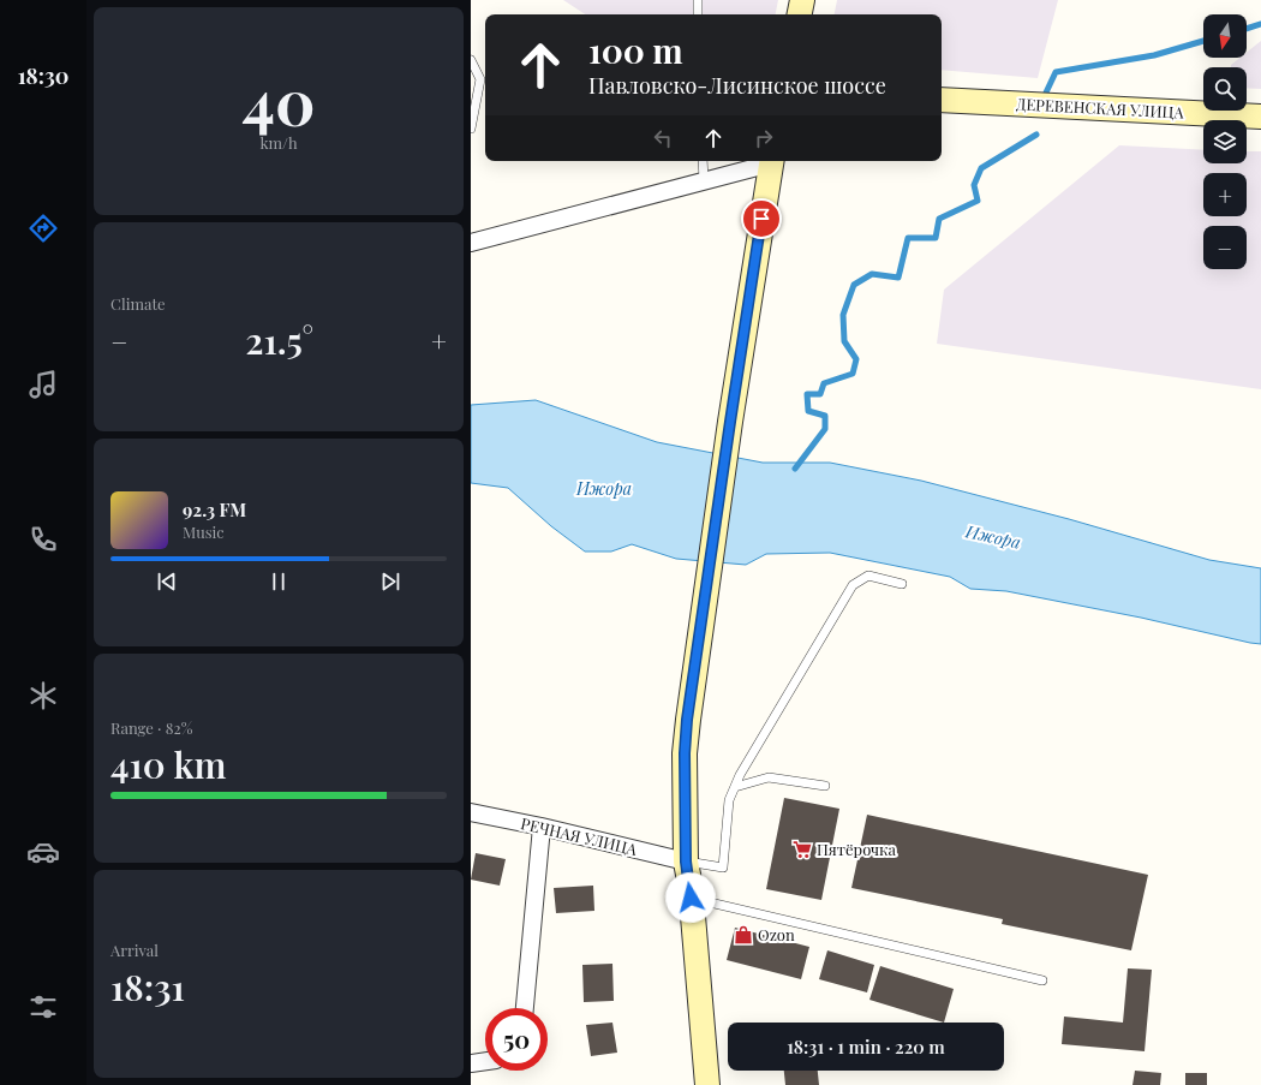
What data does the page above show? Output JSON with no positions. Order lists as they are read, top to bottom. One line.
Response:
{"streets":{"main road":["ДЕРЕВЕНСКАЯ УЛИЦА"],"street":["РЕЧНАЯ УЛИЦА"]},"water":["Ижора"],"places":{"supermarket":["Пятёрочка"],"shop":["Ozon"]},"north":"bottom","page":{"tabs":"18:30","tile":[["40","km/h"],"Climate",["Range · 82%","410 km"],["Arrival","18:31"]],"map_buttons":["+","−"],"turn":["100 m","Павловско-Лисинское шоссе"],"heat":["−","21.5°","+"],"song":["92.3 FM","Music"],"limit":"50","trip":"18:31 · 1 min · 220 m"}}
